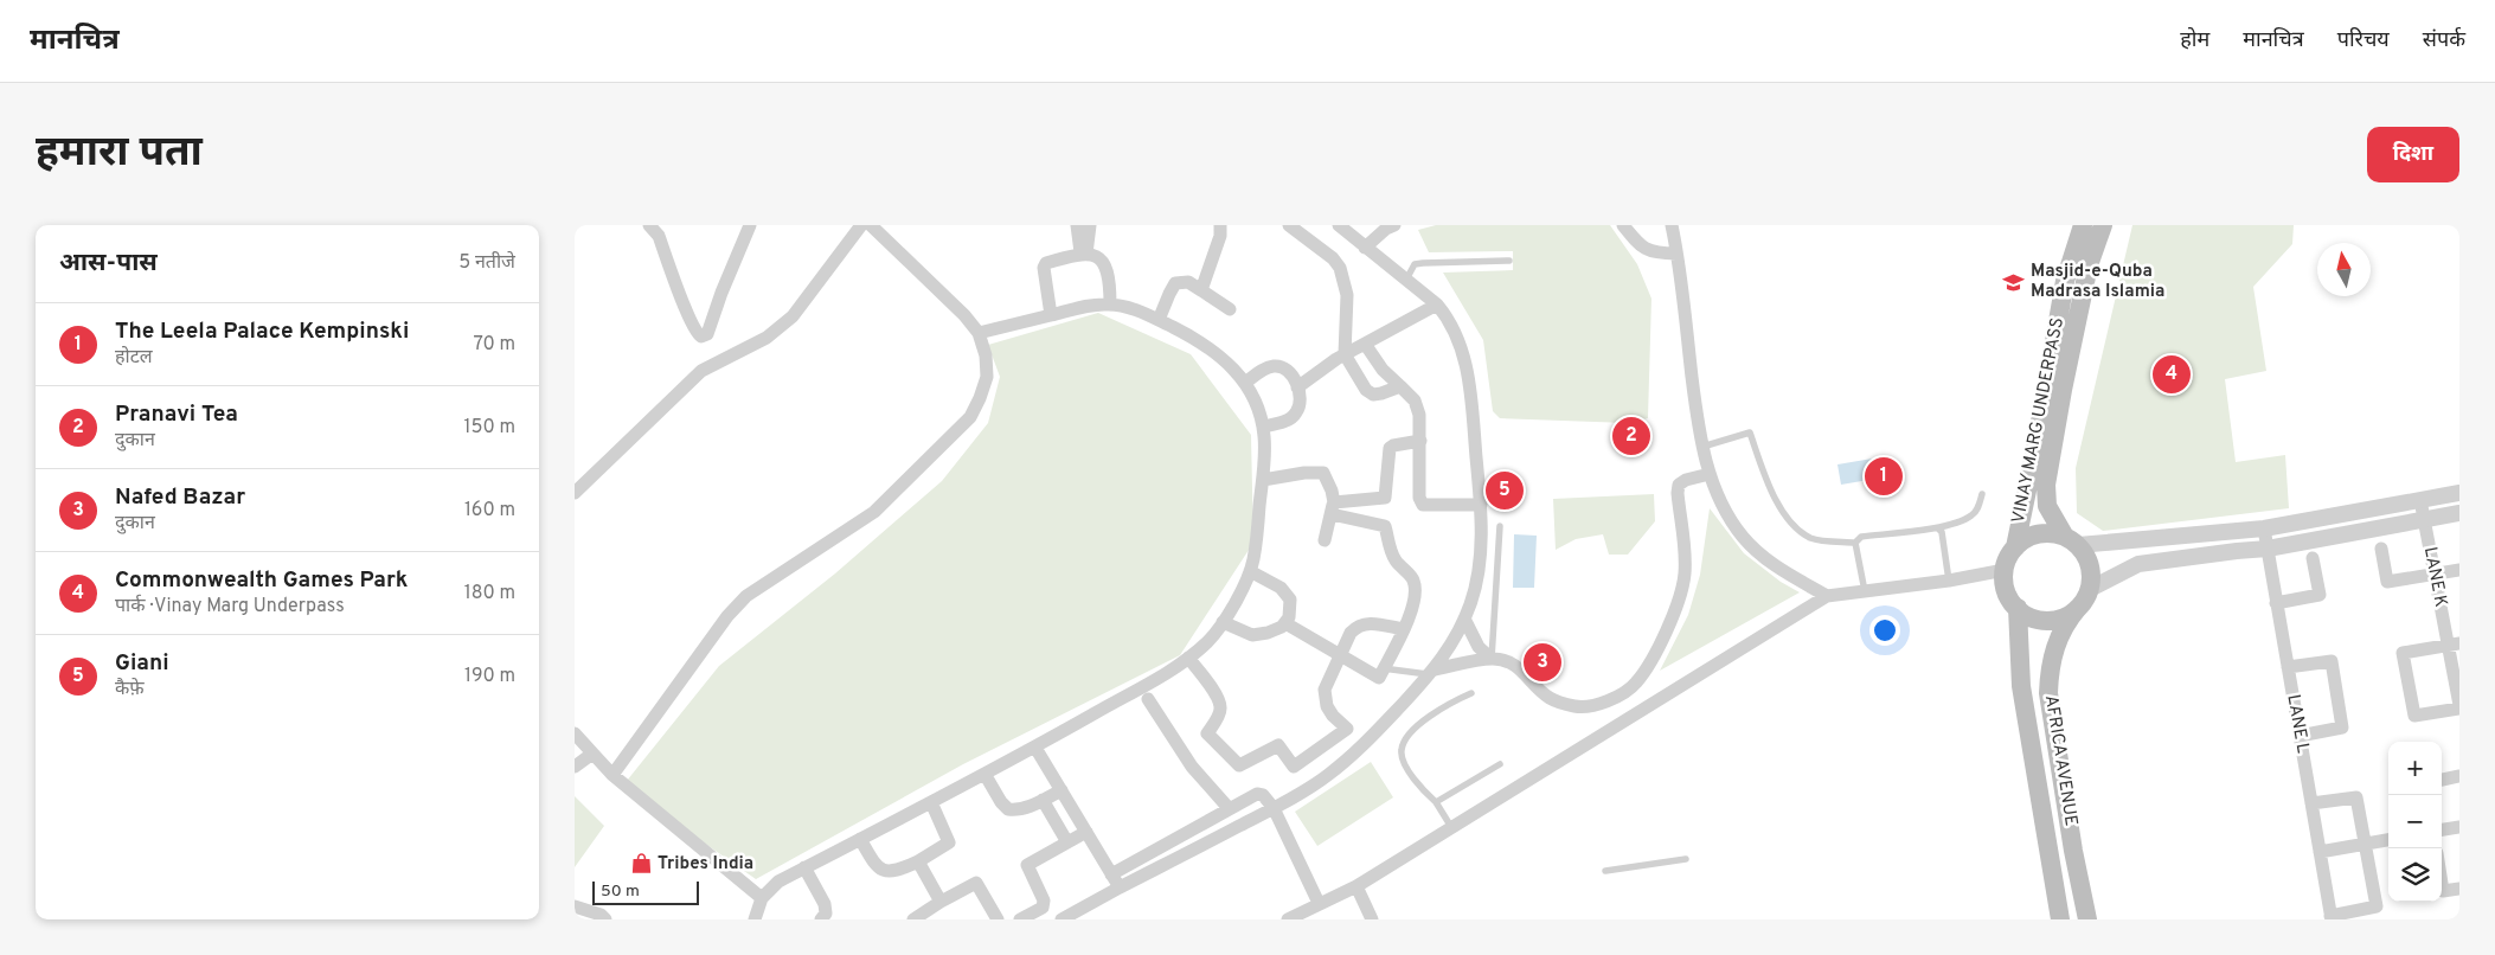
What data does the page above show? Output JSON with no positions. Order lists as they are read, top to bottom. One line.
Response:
{"streets":{"main road":["VINAY MARG UNDERPASS","AFRICA AVENUE"],"street":["LANE K","LANE L"]},"crossings":[["VINAY MARG UNDERPASS","AFRICA AVENUE"]],"places":{"school or university":["Masjid-e-Quba Madrasa Islamia"],"shop":["Tribes India"]},"scale_bar":"50 m","north":"top","page":{"header":"मानचित्र","nav":["होम","मानचित्र","परिचय","संपर्क"],"buttons":"दिशा","title":"हमारा पता","heading":["आस-पास","5 नतीजे"],"list":[{"mark":"1","name":"The Leela Palace Kempinski","note":"होटल","value":"70 m"},{"mark":"2","name":"Pranavi Tea","note":"दुकान","value":"150 m"},{"mark":"3","name":"Nafed Bazar","note":"दुकान","value":"160 m"},{"mark":"4","name":"Commonwealth Games Park","note":"पार्क · Vinay Marg Underpass","value":"180 m"},{"mark":"5","name":"Giani","note":"कैफ़े","value":"190 m"}],"pins":["4","2","1","5","3"],"map_buttons":["+","−"],"scale":"50 m"}}
